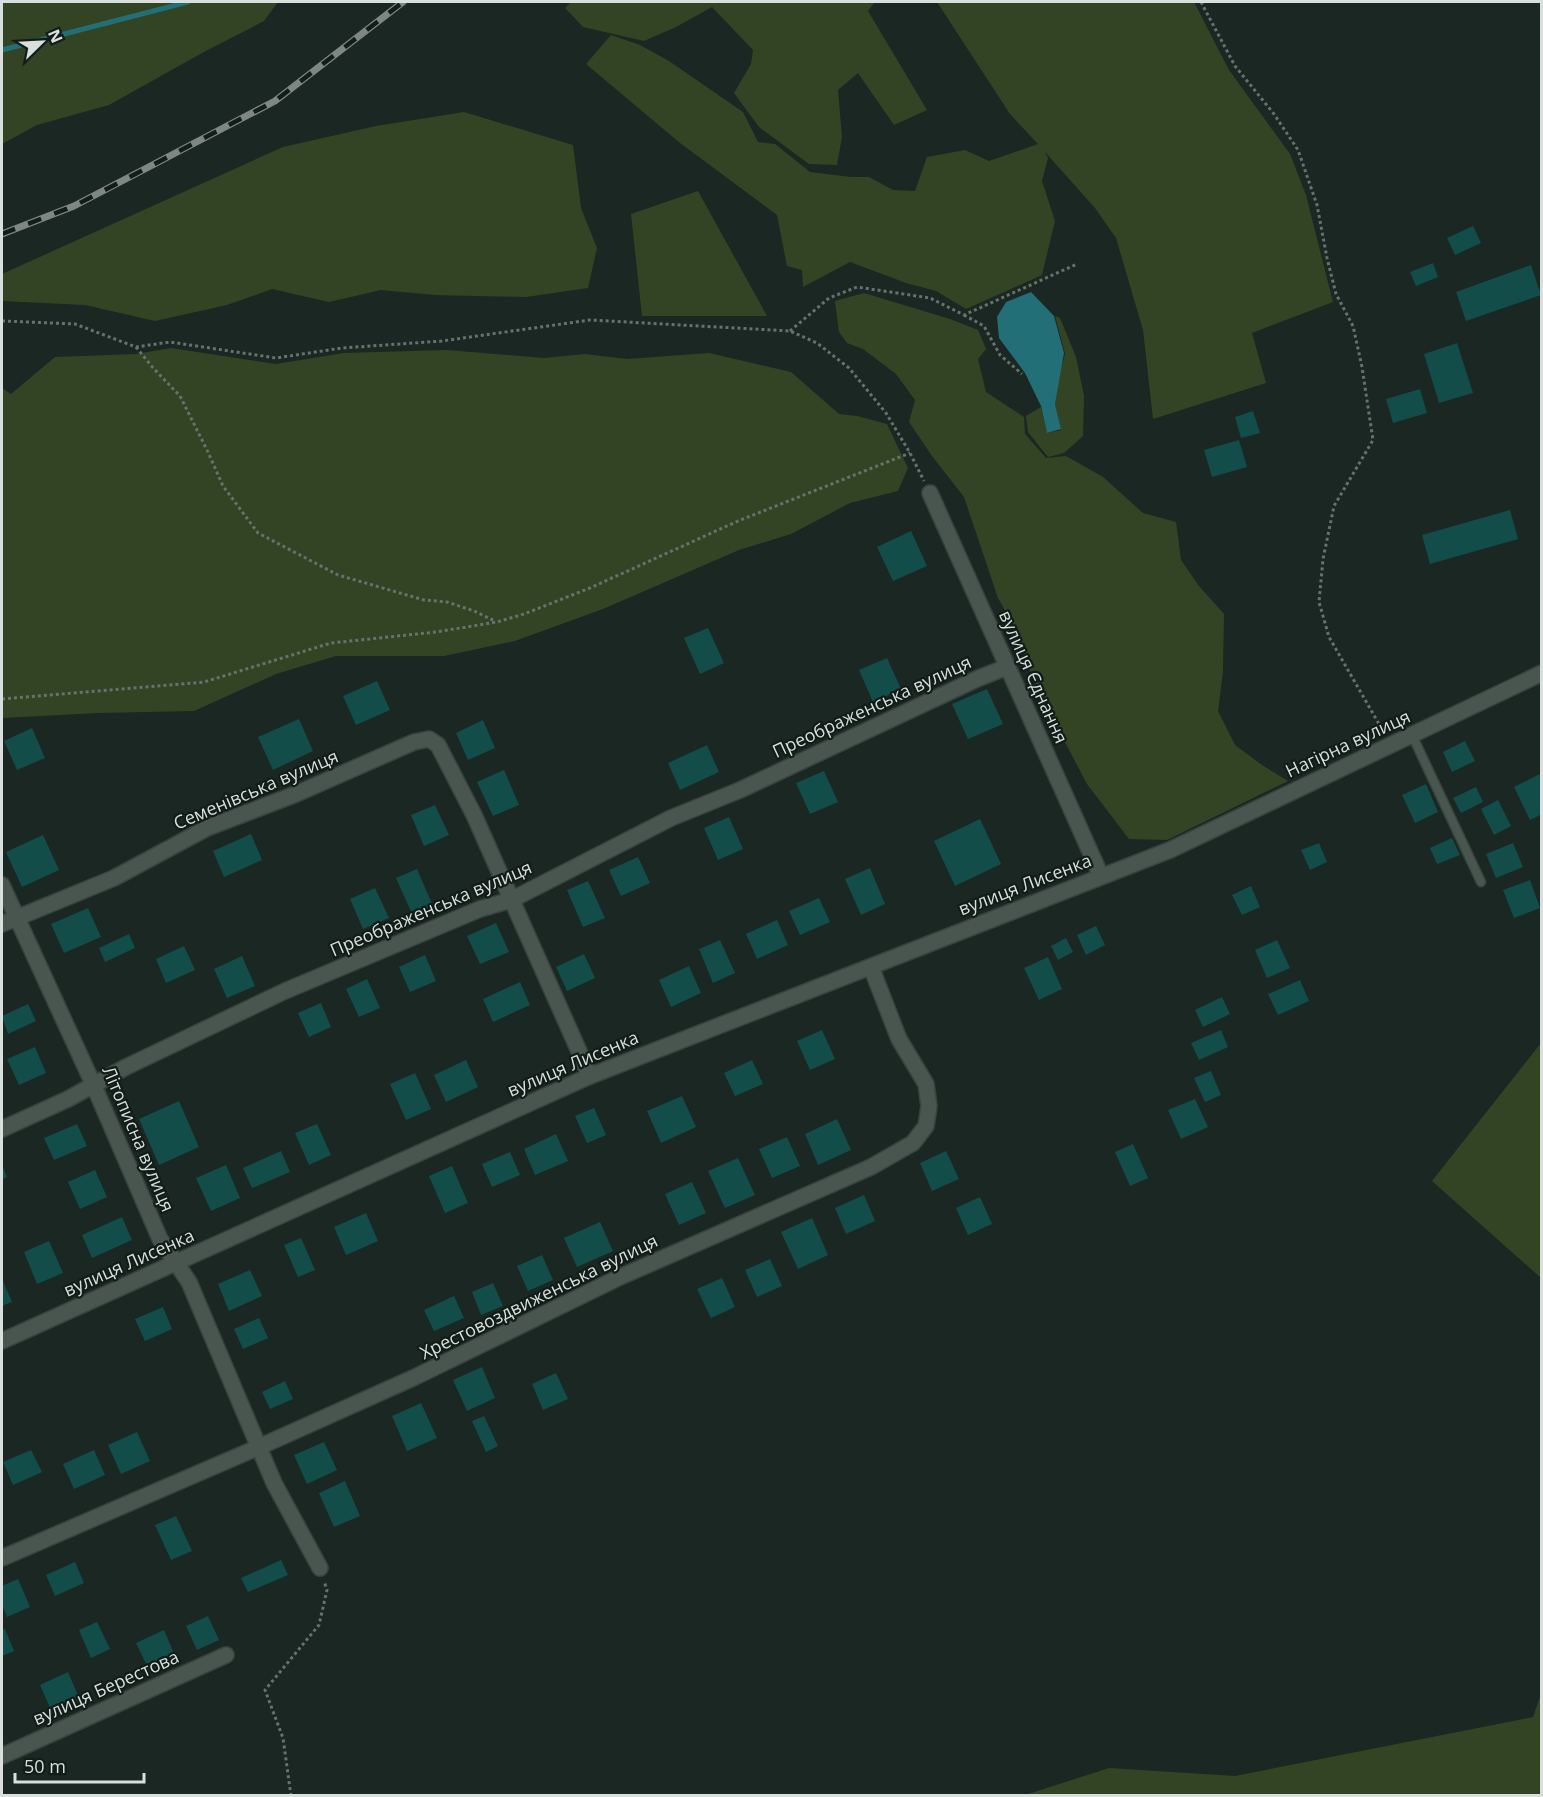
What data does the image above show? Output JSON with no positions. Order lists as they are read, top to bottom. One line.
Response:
{"streets":{"street":["вулиця Єднання","Преображенська вулиця","Нагірна вулиця","Семенівська вулиця","вулиця Лисенка","Літописна вулиця","Хрестовоздвиженська вулиця","вулиця Берестова"]},"crossings":[["вулиця Єднання","Преображенська вулиця"],["вулиця Єднання","вулиця Лисенка"],["Преображенська вулиця","Семенівська вулиця"],["Преображенська вулиця","Літописна вулиця"],["Нагірна вулиця","вулиця Лисенка"],["Семенівська вулиця","Літописна вулиця"],["вулиця Лисенка","Літописна вулиця"],["вулиця Лисенка","Хрестовоздвиженська вулиця"],["Літописна вулиця","Хрестовоздвиженська вулиця"]],"scale_bar":"50 m","north":"top right"}
